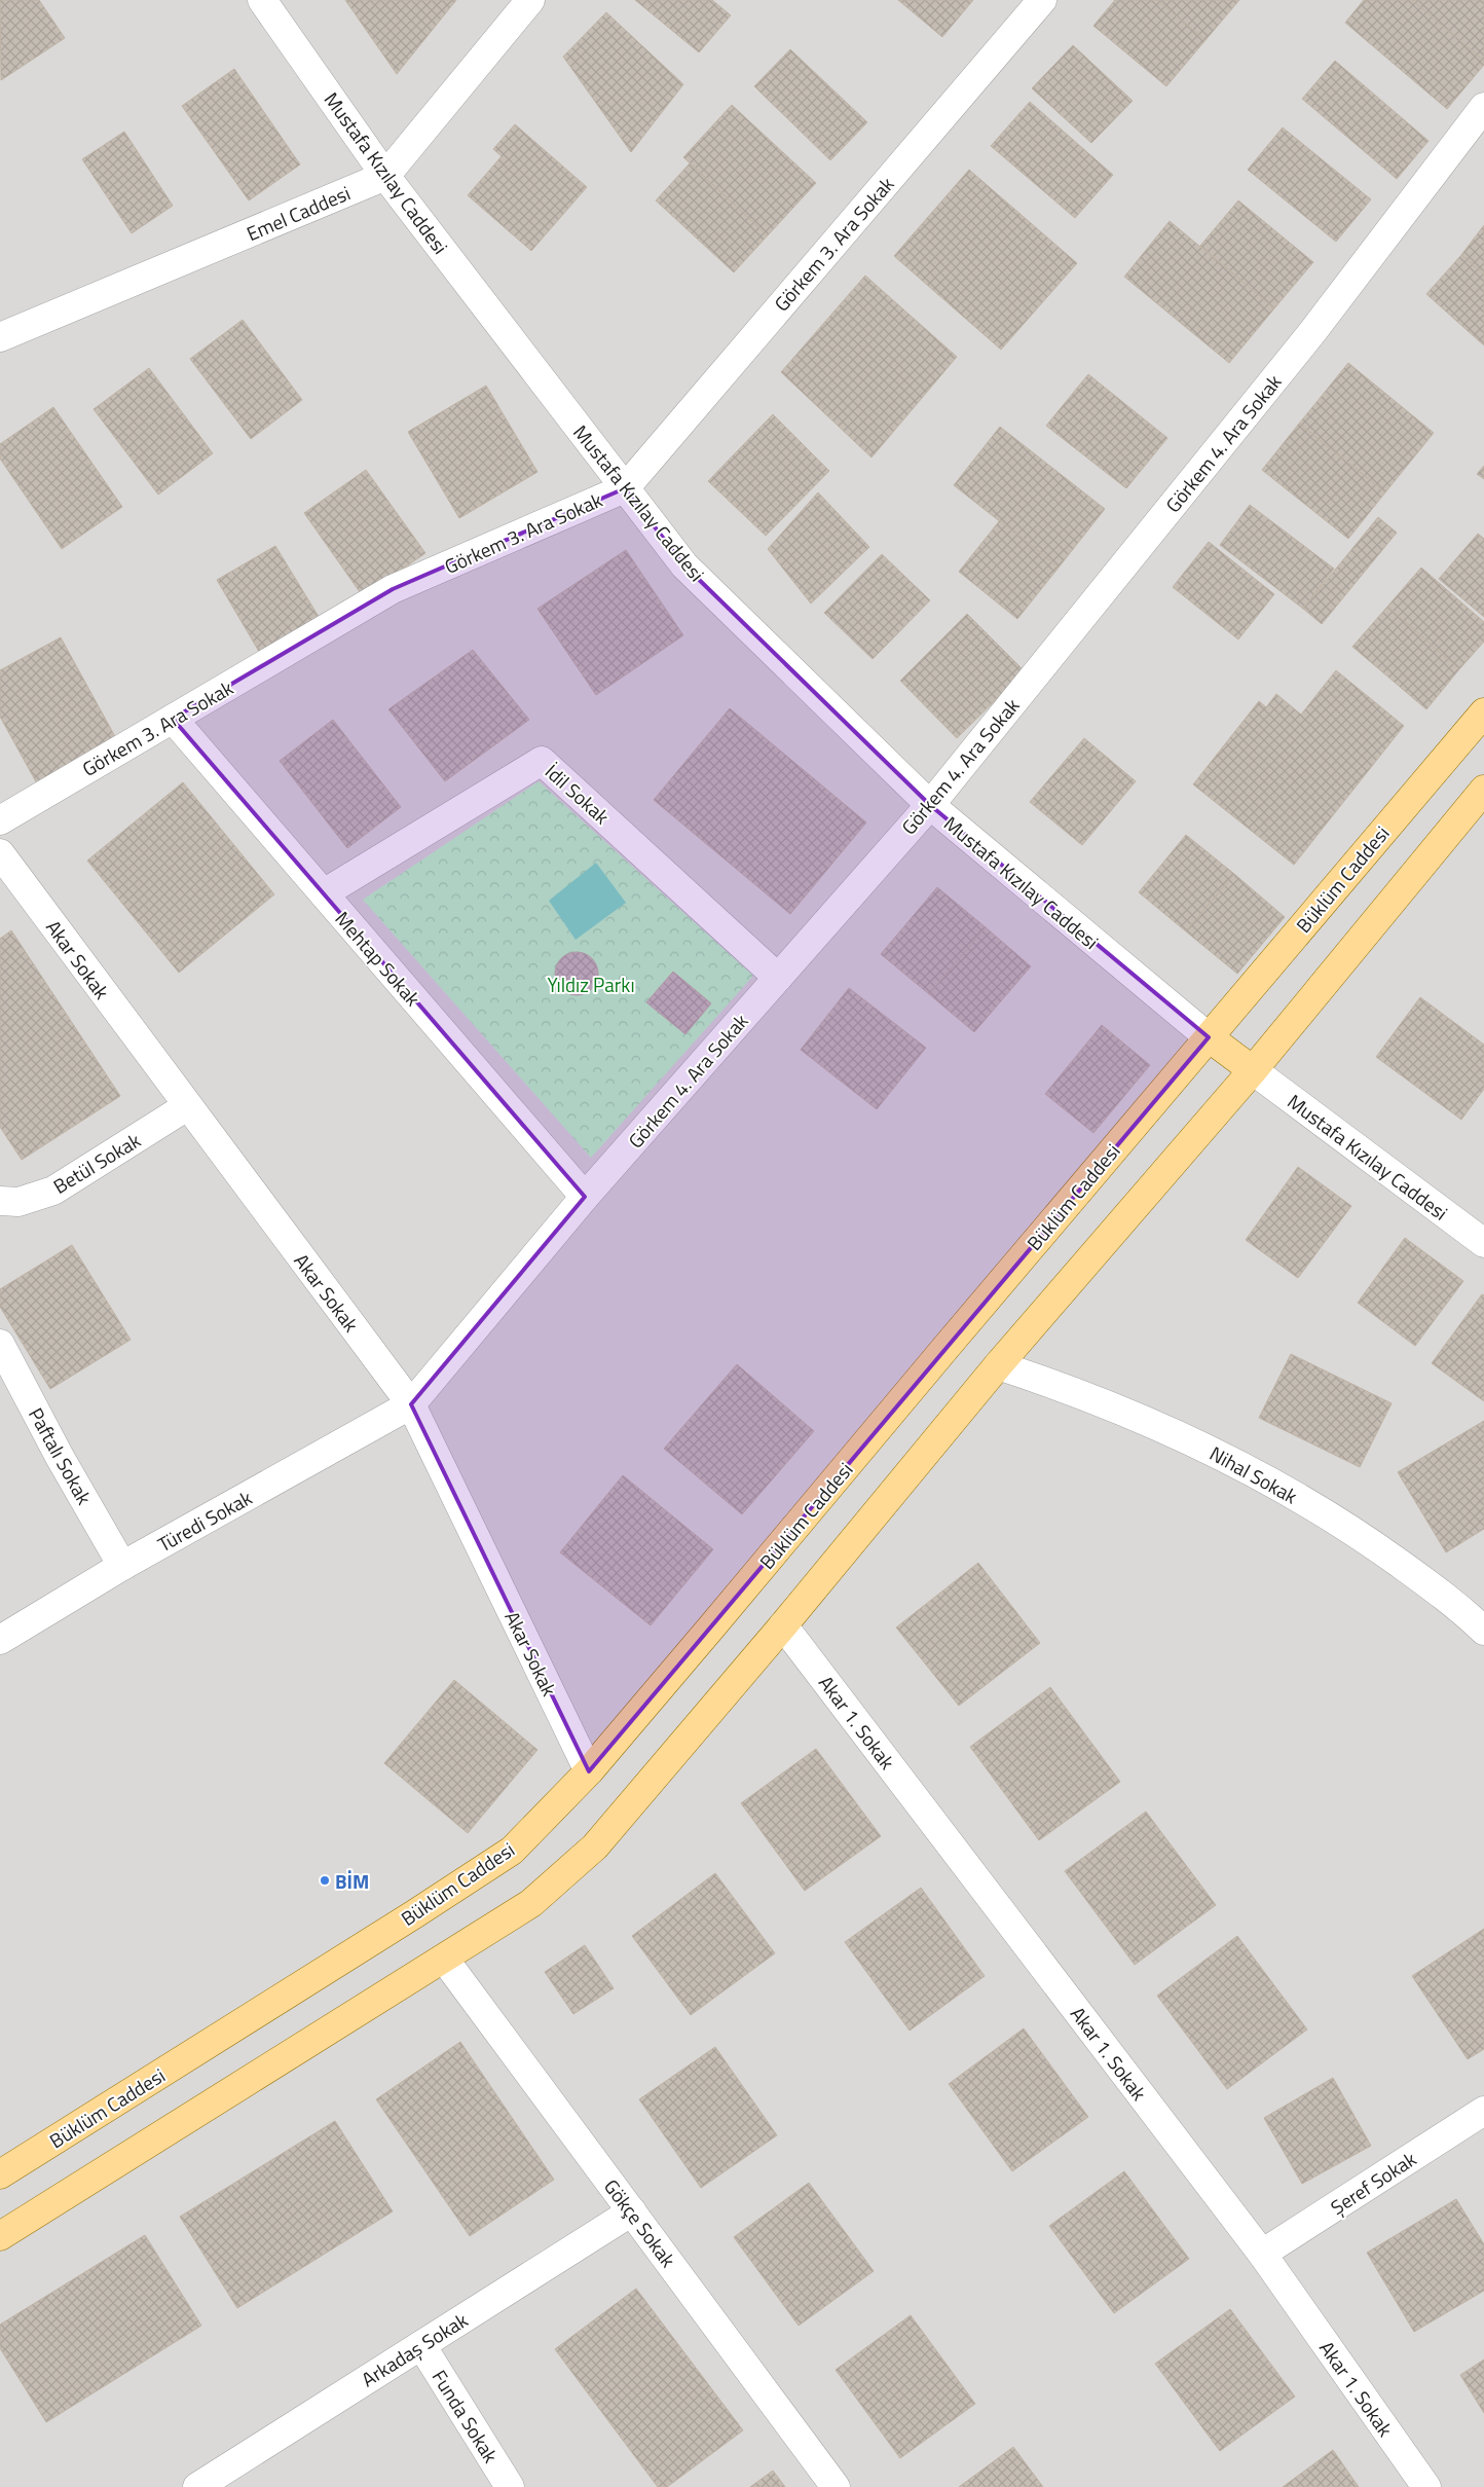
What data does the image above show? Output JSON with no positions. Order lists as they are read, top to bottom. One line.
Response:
{"streets":{"main road":["Büklüm Caddesi"],"street":["Mustafa Kızılay Caddesi","Emel Caddesi","Görkem 3. Ara Sokak","Görkem 4. Ara Sokak","İdil Sokak","Mehtap Sokak","Akar Sokak","Betül Sokak","Paftalı Sokak","Nihal Sokak","Türedi Sokak","Akar 1. Sokak","Şeref Sokak","Gökçe Sokak","Arkadaş Sokak","Funda Sokak"]},"crossings":[["Mustafa Kızılay Caddesi","Emel Caddesi"],["Mustafa Kızılay Caddesi","Görkem 3. Ara Sokak"],["Mustafa Kızılay Caddesi","Görkem 4. Ara Sokak"],["Mustafa Kızılay Caddesi","Büklüm Caddesi"],["Görkem 3. Ara Sokak","Mehtap Sokak"],["Görkem 4. Ara Sokak","İdil Sokak"],["Görkem 4. Ara Sokak","Mehtap Sokak"],["Görkem 4. Ara Sokak","Akar Sokak"],["Görkem 4. Ara Sokak","Türedi Sokak"],["İdil Sokak","Mehtap Sokak"],["Büklüm Caddesi","Akar Sokak"],["Akar Sokak","Betül Sokak"],["Akar Sokak","Türedi Sokak"],["Paftalı Sokak","Türedi Sokak"],["Akar 1. Sokak","Şeref Sokak"],["Gökçe Sokak","Arkadaş Sokak"],["Arkadaş Sokak","Funda Sokak"]],"parks":["Yıldız Parkı"],"places":["BİM"]}
